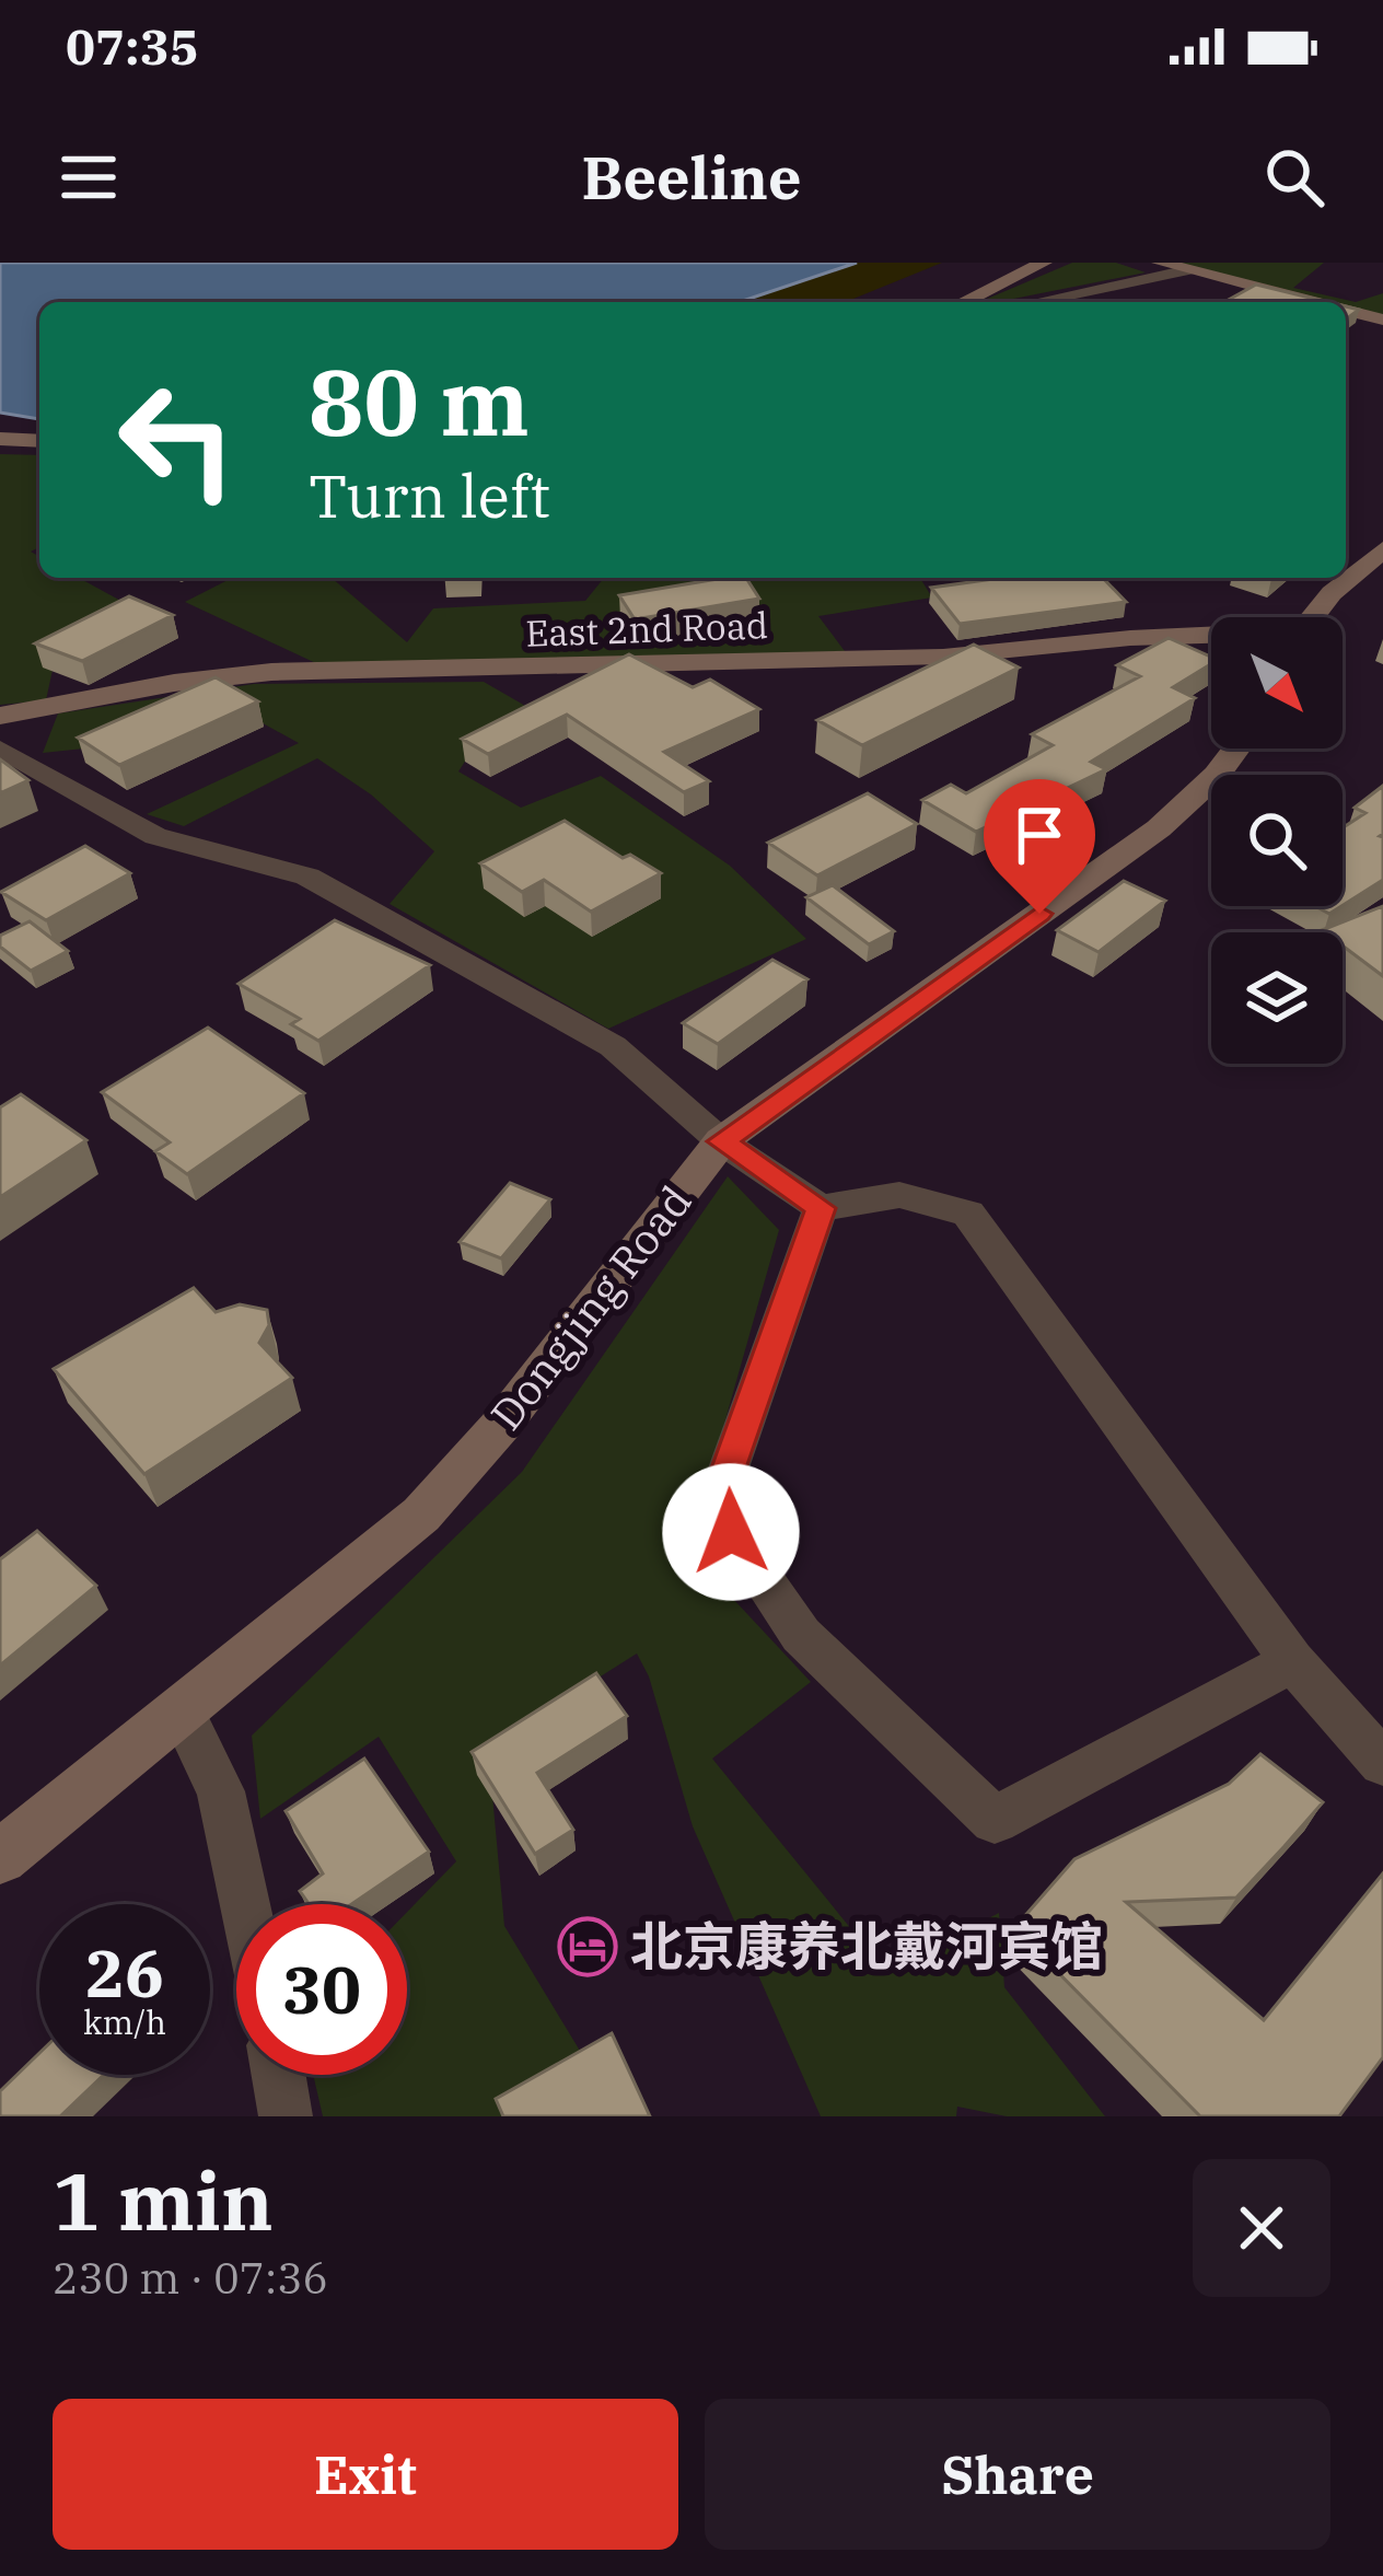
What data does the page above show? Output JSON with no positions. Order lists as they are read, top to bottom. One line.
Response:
{"streets":{"main road":["East 2nd Road","Dongjing Road"]},"places":{"hotel":["北京康养北戴河宾馆"]},"north":"bottom right","page":{"status":"07:35","header":"Beeline","turn":["80 m","Turn left"],"speed":"26 km/h","limit":"30","heading":["1 min","230 m · 07:36"],"buttons":["Exit","Share"]}}
